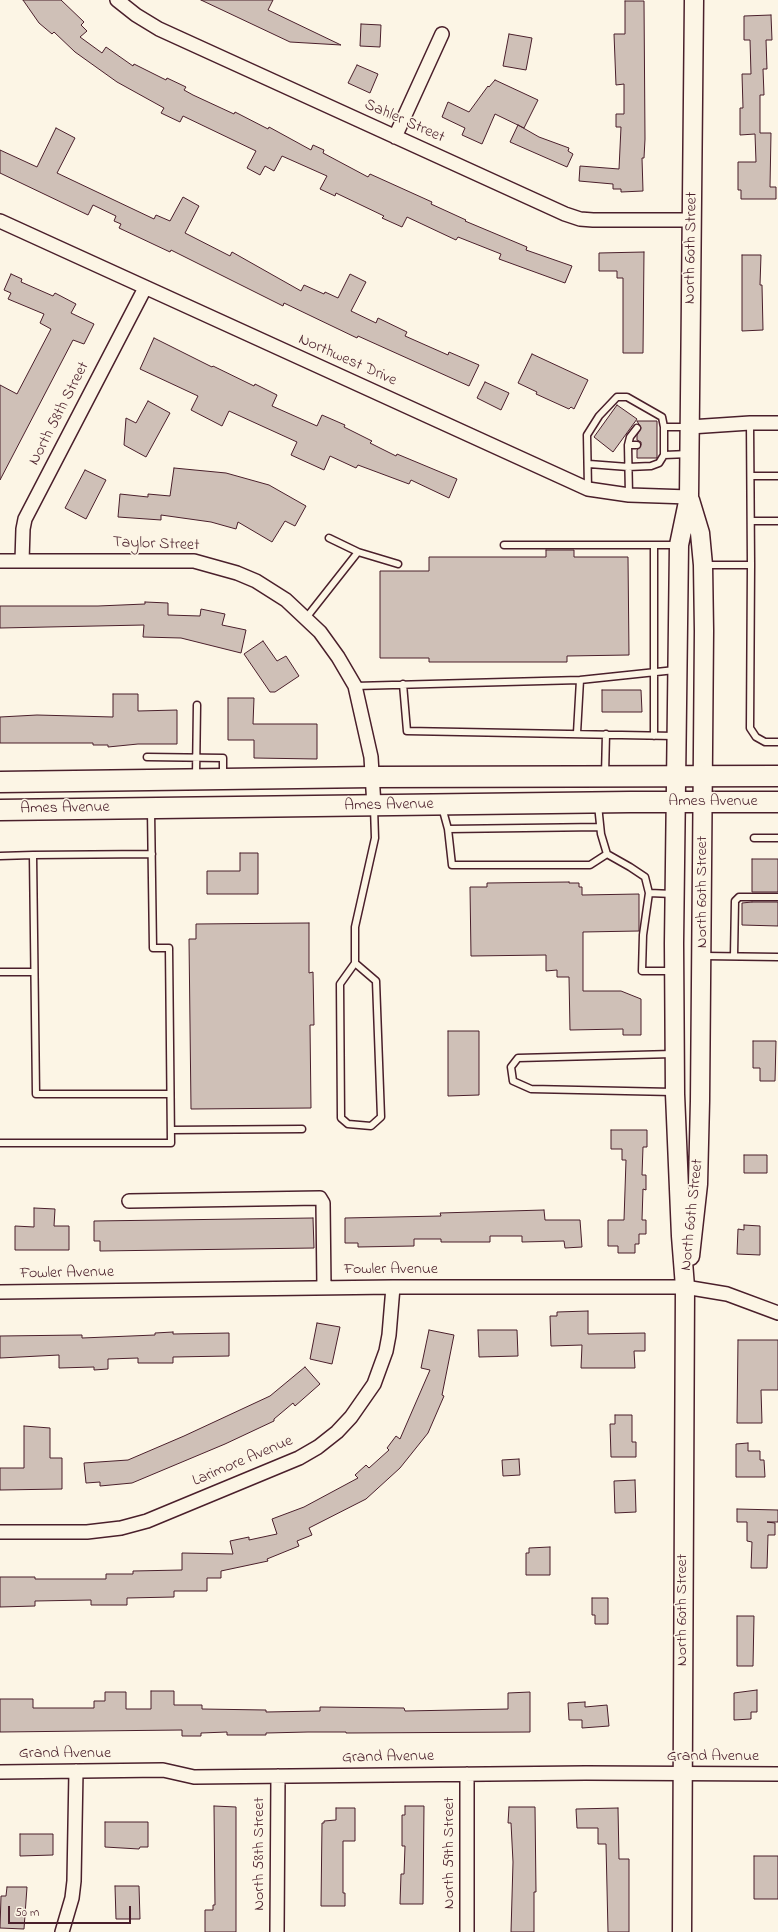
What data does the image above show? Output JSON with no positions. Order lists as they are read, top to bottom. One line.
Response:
{"streets":{"main road":["North 60th Street","Ames Avenue"],"street":["Sahler Street","Northwest Drive","North 58th Street","Taylor Street","Fowler Avenue","Larimore Avenue","Grand Avenue","North 59th Street"]},"crossings":[["Sahler Street","North 60th Street"],["North 60th Street","Northwest Drive"],["North 60th Street","Ames Avenue"],["North 60th Street","Fowler Avenue"],["North 60th Street","Grand Avenue"],["Northwest Drive","North 58th Street"],["North 58th Street","Taylor Street"],["North 58th Street","Grand Avenue"],["Taylor Street","Ames Avenue"],["Fowler Avenue","Larimore Avenue"],["Grand Avenue","North 59th Street"]],"scale_bar":"50 m"}
